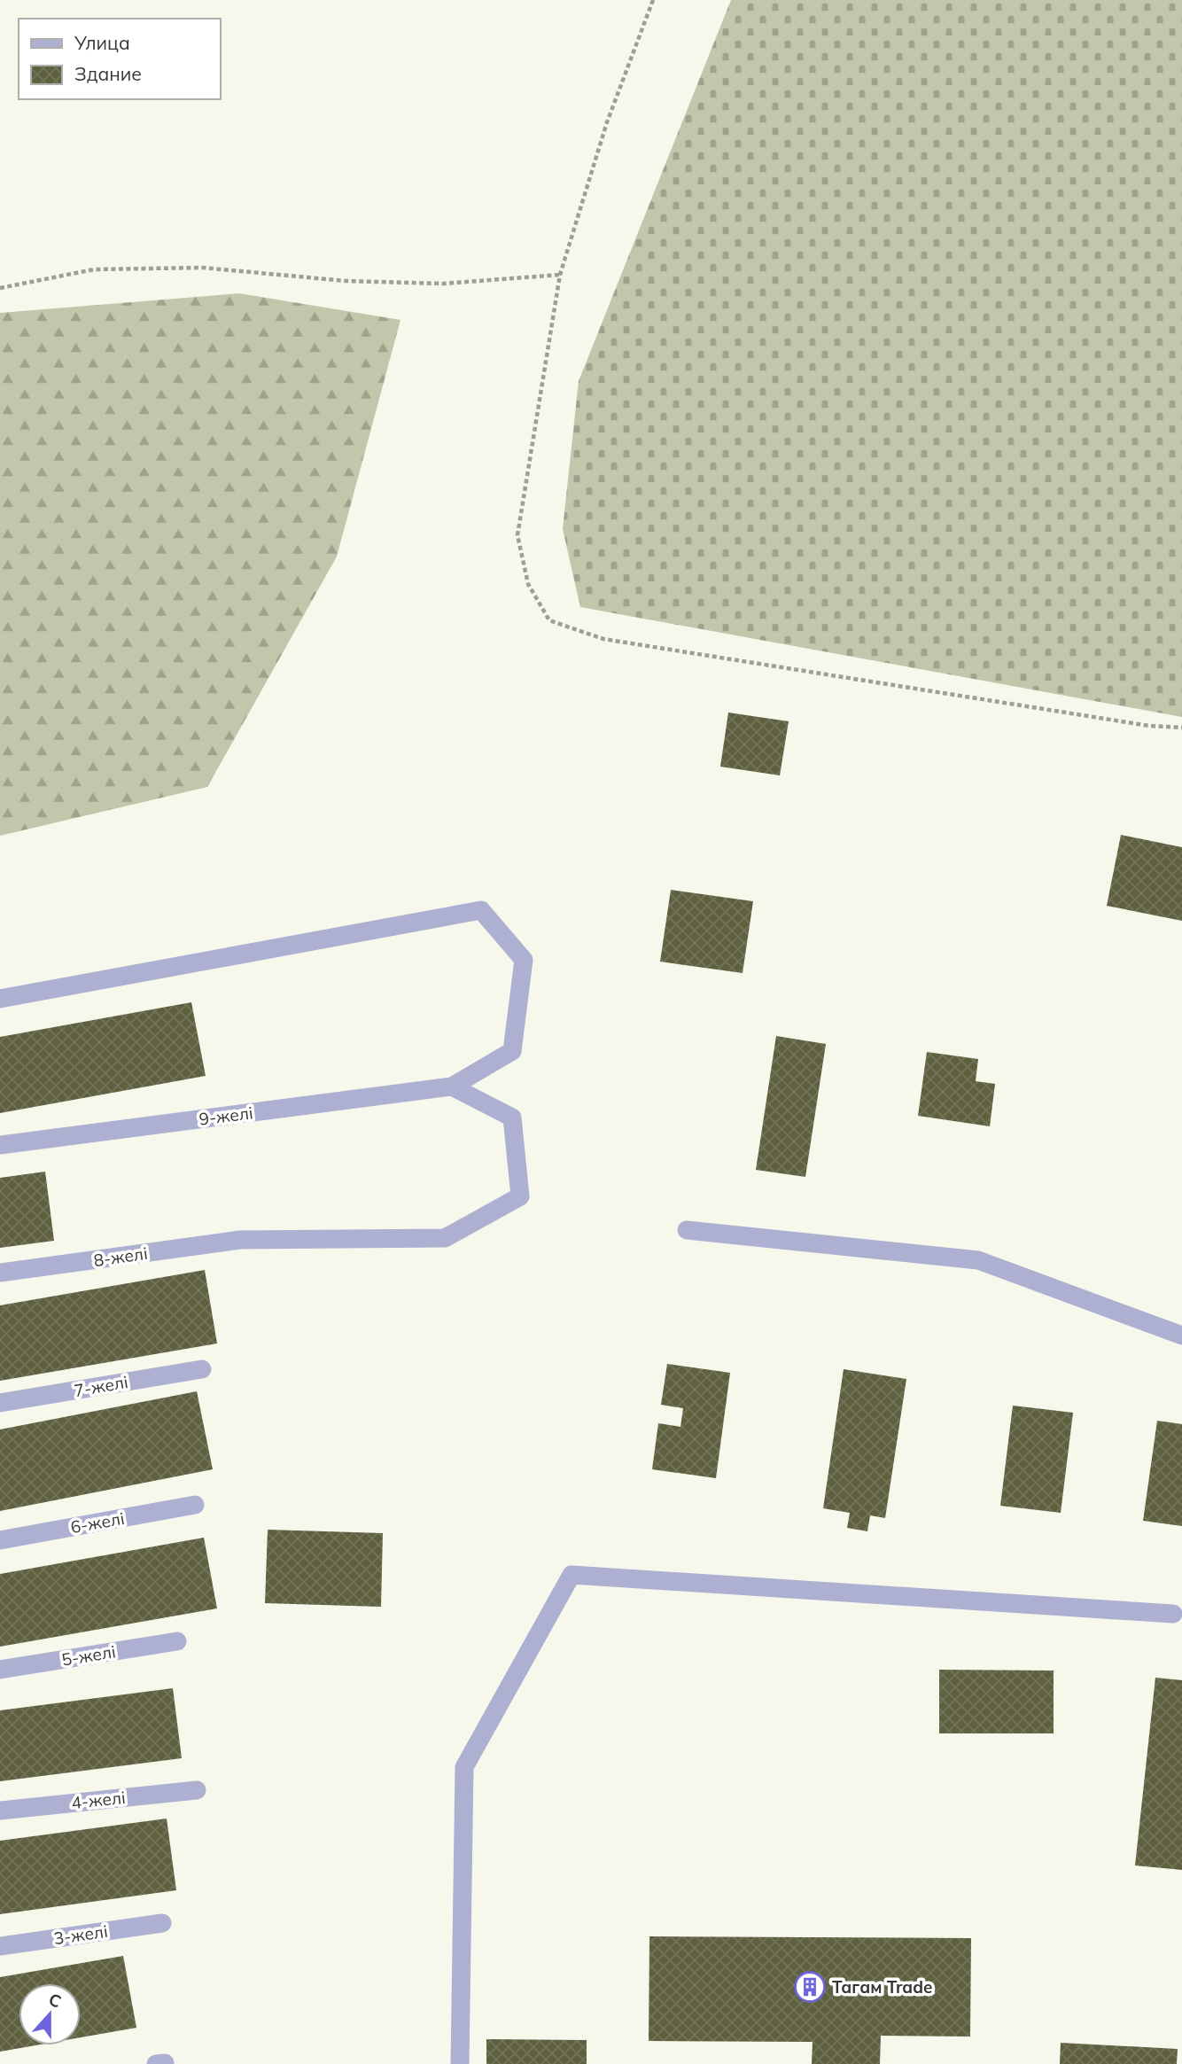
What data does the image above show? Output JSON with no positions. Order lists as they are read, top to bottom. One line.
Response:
{"streets":{"street":["9-желі","8-желі","7-желі","6-желі","5-желі","4-желі","3-желі"]},"crossings":[["9-желі","8-желі"]],"places":{"building":["Тагам Trade"]},"legend":["Улица","Здание"],"north":"top"}
